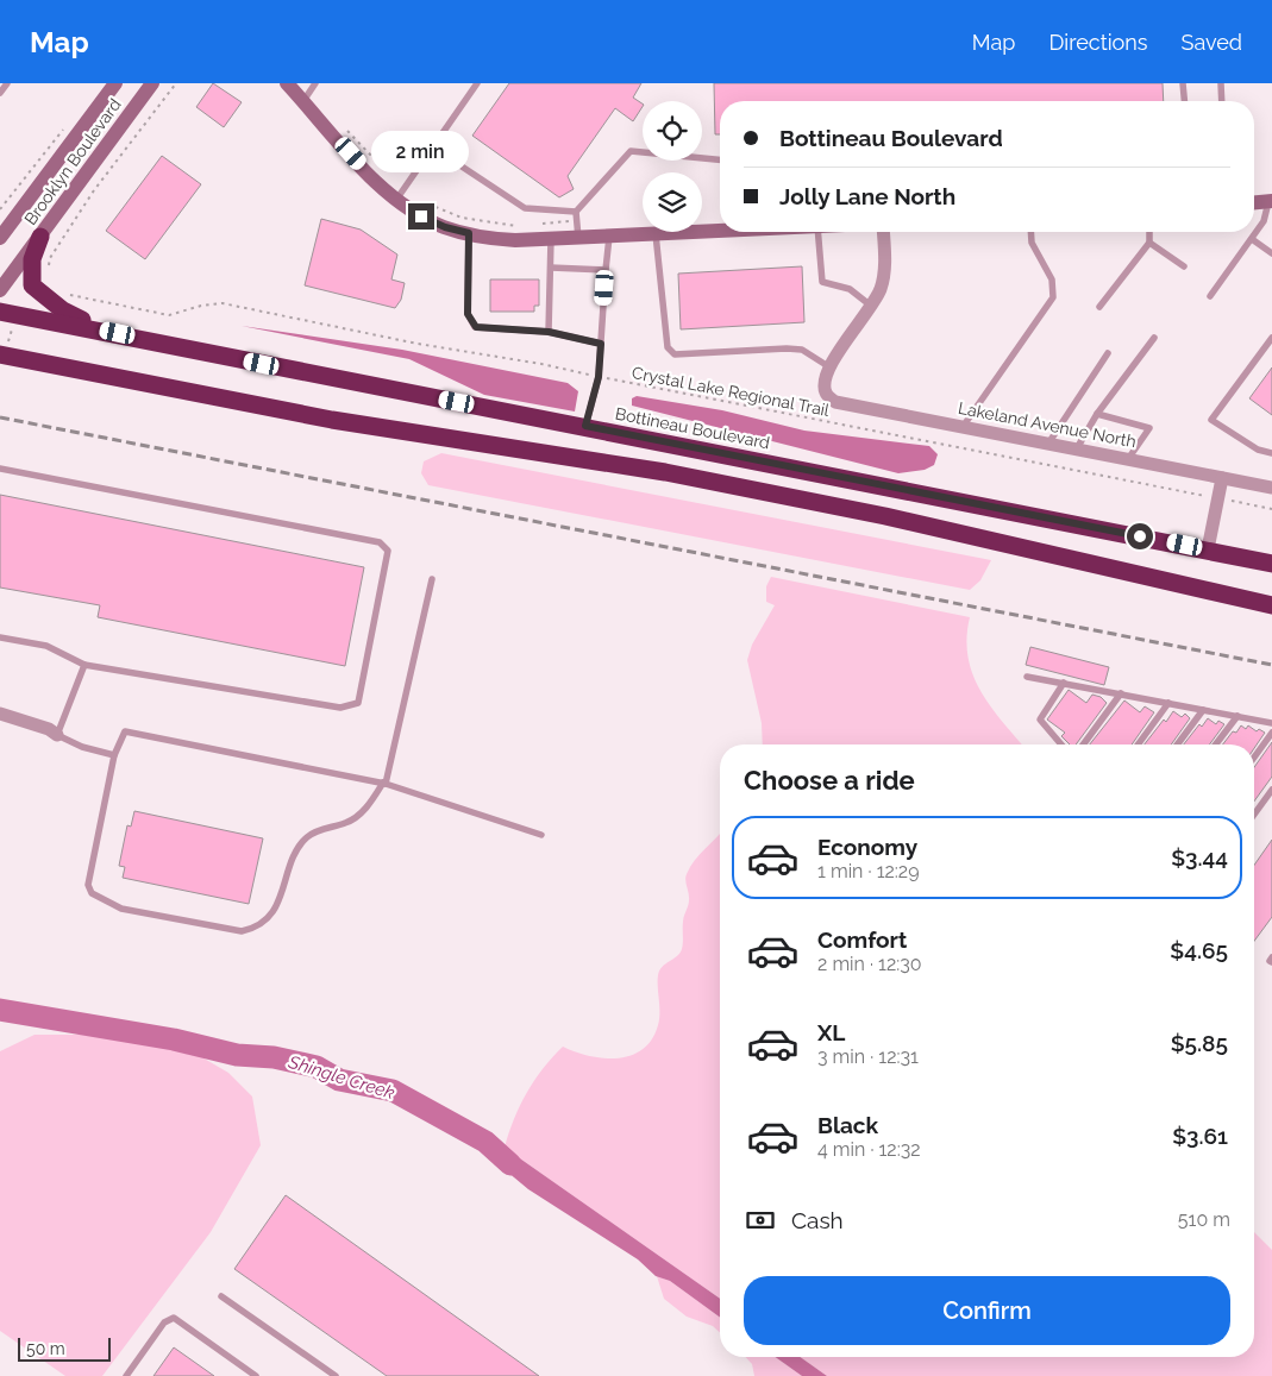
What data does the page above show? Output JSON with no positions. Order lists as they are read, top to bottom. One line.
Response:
{"streets":{"highway":["Bottineau Boulevard"],"street":["Brooklyn Boulevard","Lakeland Avenue North"],"path":["Crystal Lake Regional Trail"]},"water":["Shingle Creek"],"scale_bar":"50 m","page":{"header":"Map","nav":["Map","Directions","Saved"],"banner":["Bottineau Boulevard","Jolly Lane North"],"bubble":"2 min","heading":"Choose a ride","list":[{"name":"Economy","note":"1 min · 12:29","value":"$3.44"},{"name":"Comfort","note":"2 min · 12:30","value":"$4.65"},{"name":"XL","note":"3 min · 12:31","value":"$5.85"},{"name":"Black","note":"4 min · 12:32","value":"$3.61"}],"pay":["Cash","510 m"],"buttons":"Confirm","scale":"50 m"}}
